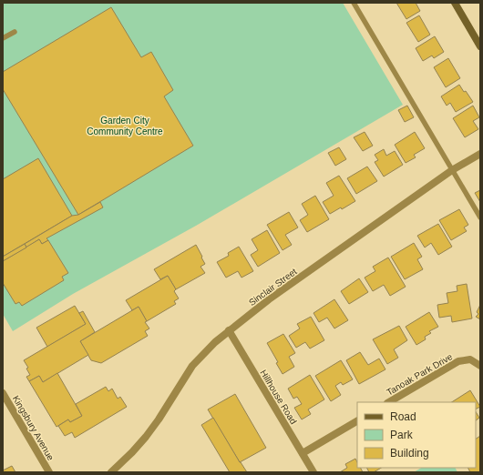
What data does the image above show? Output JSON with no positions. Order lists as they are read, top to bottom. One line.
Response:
{"streets":{"street":["Sinclair Street","Tanoak Park Drive","Hillhouse Road","Kingsbury Avenue"]},"crossings":[["Sinclair Street","Hillhouse Road"]],"parks":["Garden City Community Centre"],"legend":["Road","Park","Building"]}
